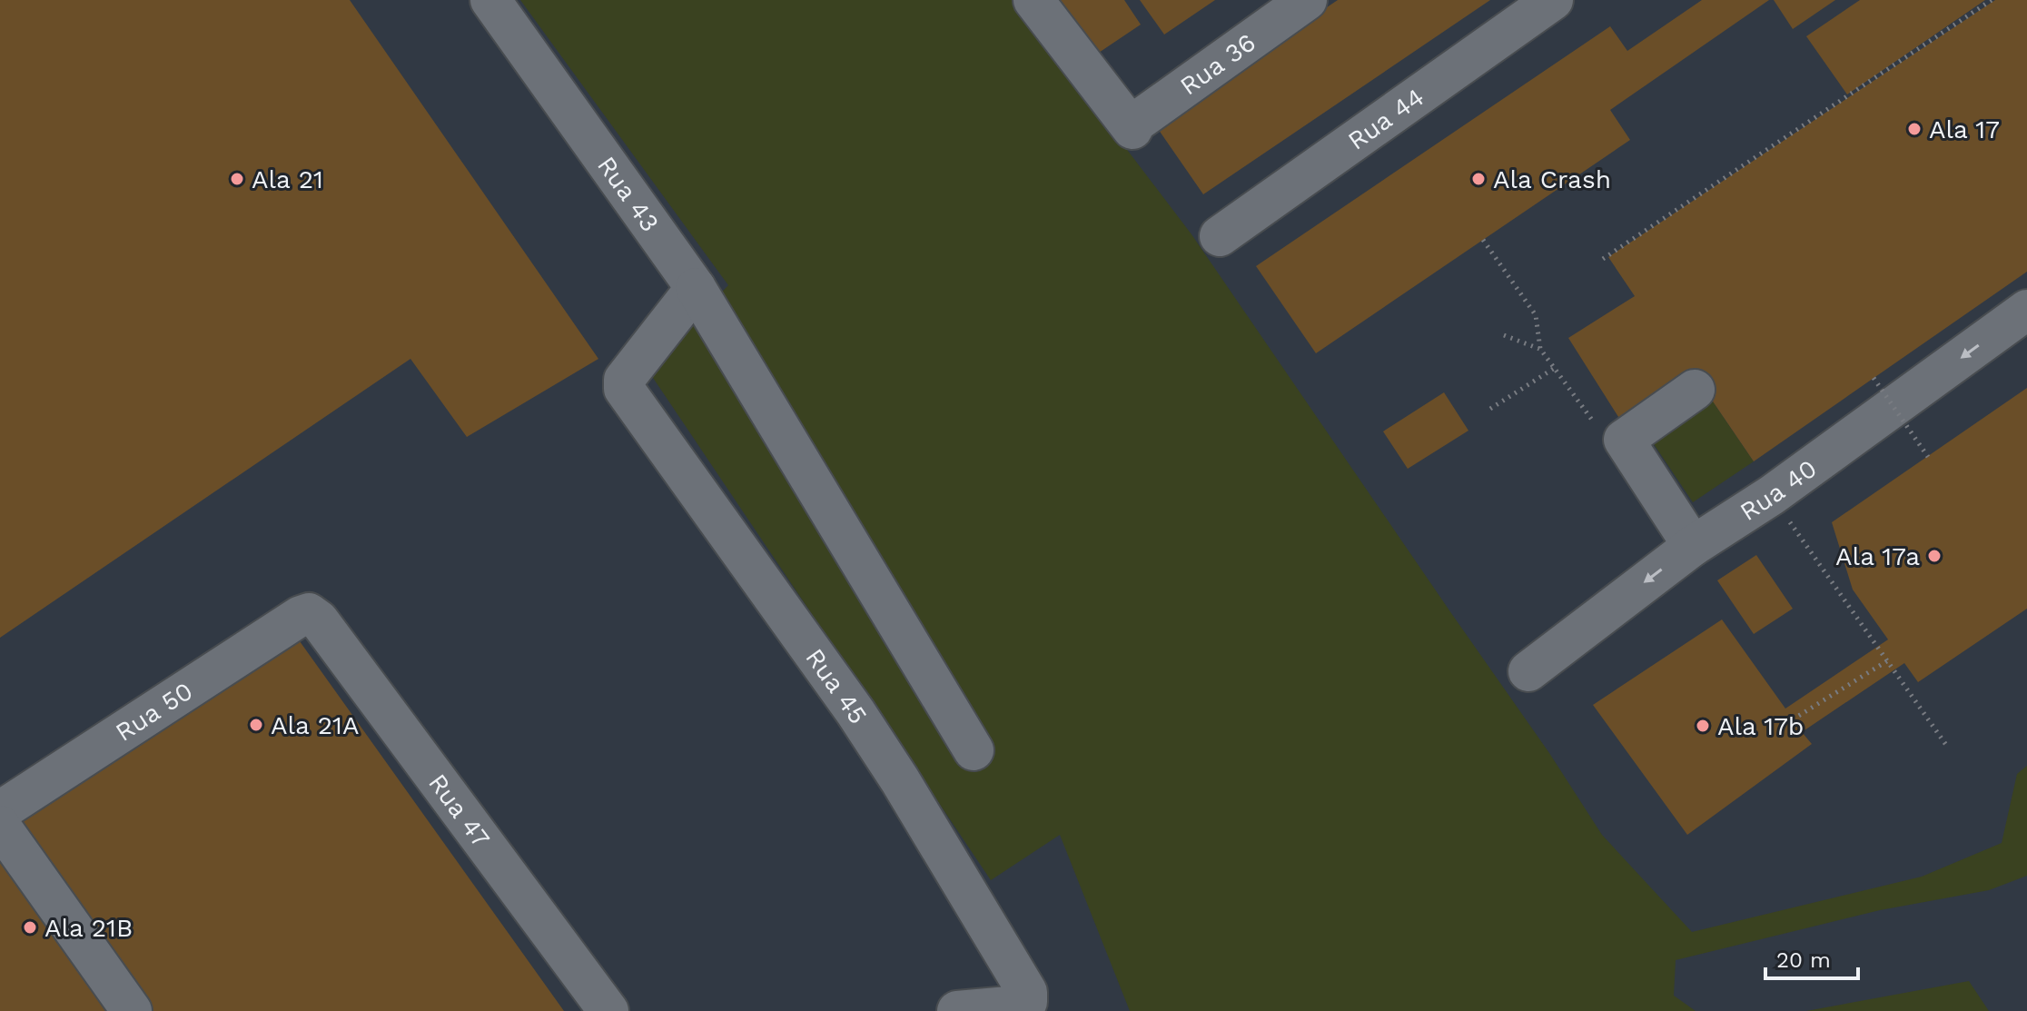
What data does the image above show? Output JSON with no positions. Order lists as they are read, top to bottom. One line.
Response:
{"streets":{"lane":["Rua 36","Rua 44","Rua 43","Rua 40","Rua 45","Rua 50","Rua 47"]},"crossings":[["Rua 43","Rua 45"],["Rua 50","Rua 47"]],"one_way":["Rua 40"],"places":["Ala 17","Ala 21","Ala Crash","Ala 17a","Ala 21A","Ala 17b","Ala 21B"],"scale_bar":"20 m"}
